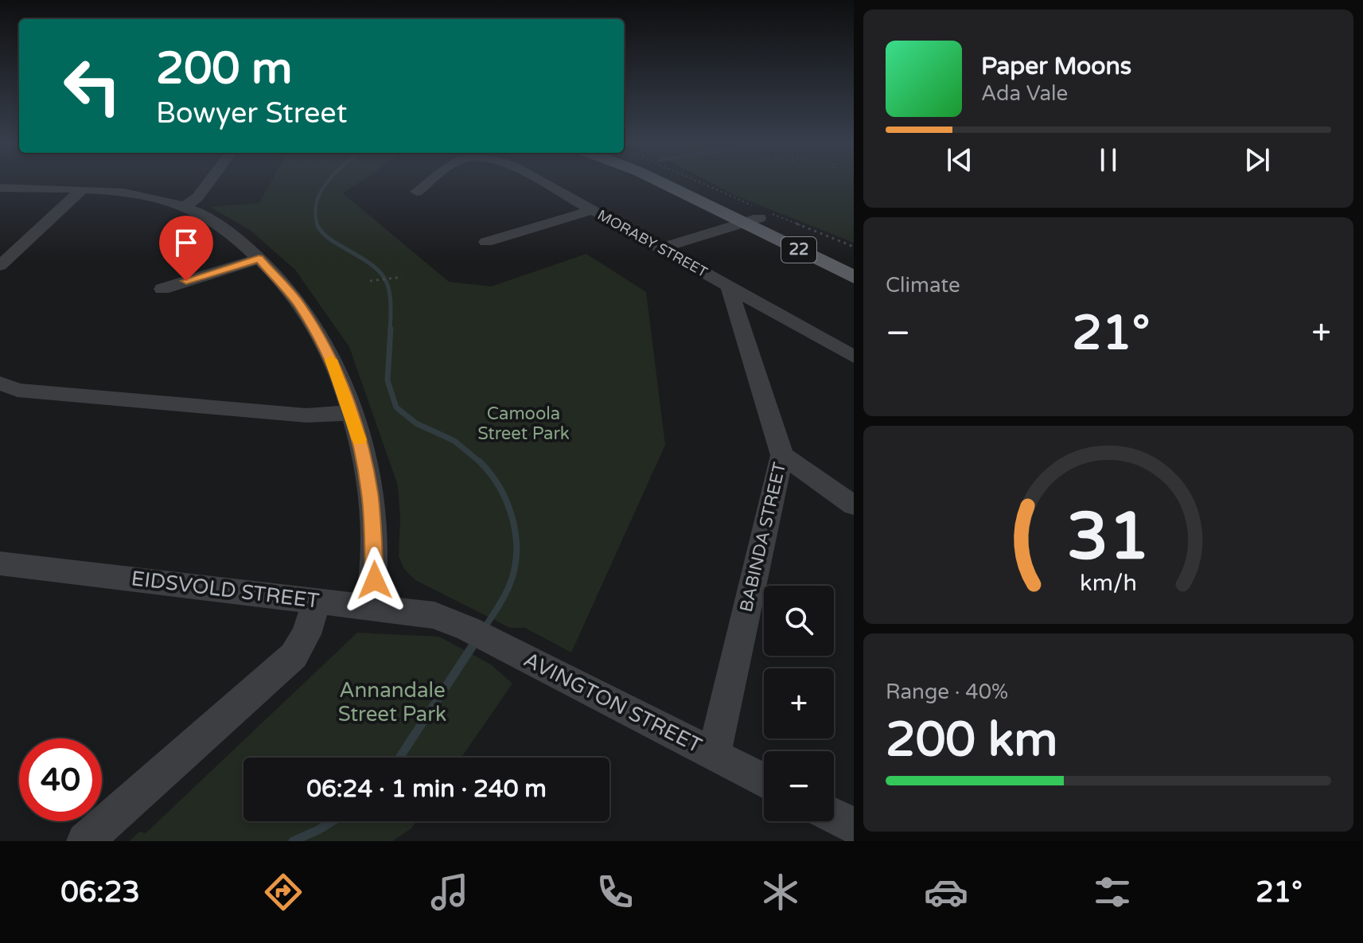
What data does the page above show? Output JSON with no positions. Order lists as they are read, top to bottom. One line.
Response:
{"streets":{"main road":["22"],"street":["MORABY STREET","BABINDA STREET","EIDSVOLD STREET","AVINGTON STREET"]},"crossings":[["MORABY STREET","BABINDA STREET"],["BABINDA STREET","AVINGTON STREET"],["EIDSVOLD STREET","AVINGTON STREET"]],"parks":["Camoola Street Park","Annandale Street Park"],"page":{"turn":["200 m","Bowyer Street"],"song":["Paper Moons","Ada Vale"],"tile":["Climate",["Range · 40%","200 km"]],"heat":["−","21°","+"],"map_buttons":["+","−"],"limit":"40","trip":"06:24 · 1 min · 240 m","tabs":["06:23","21°"],"gauge":["31","km/h"]}}
